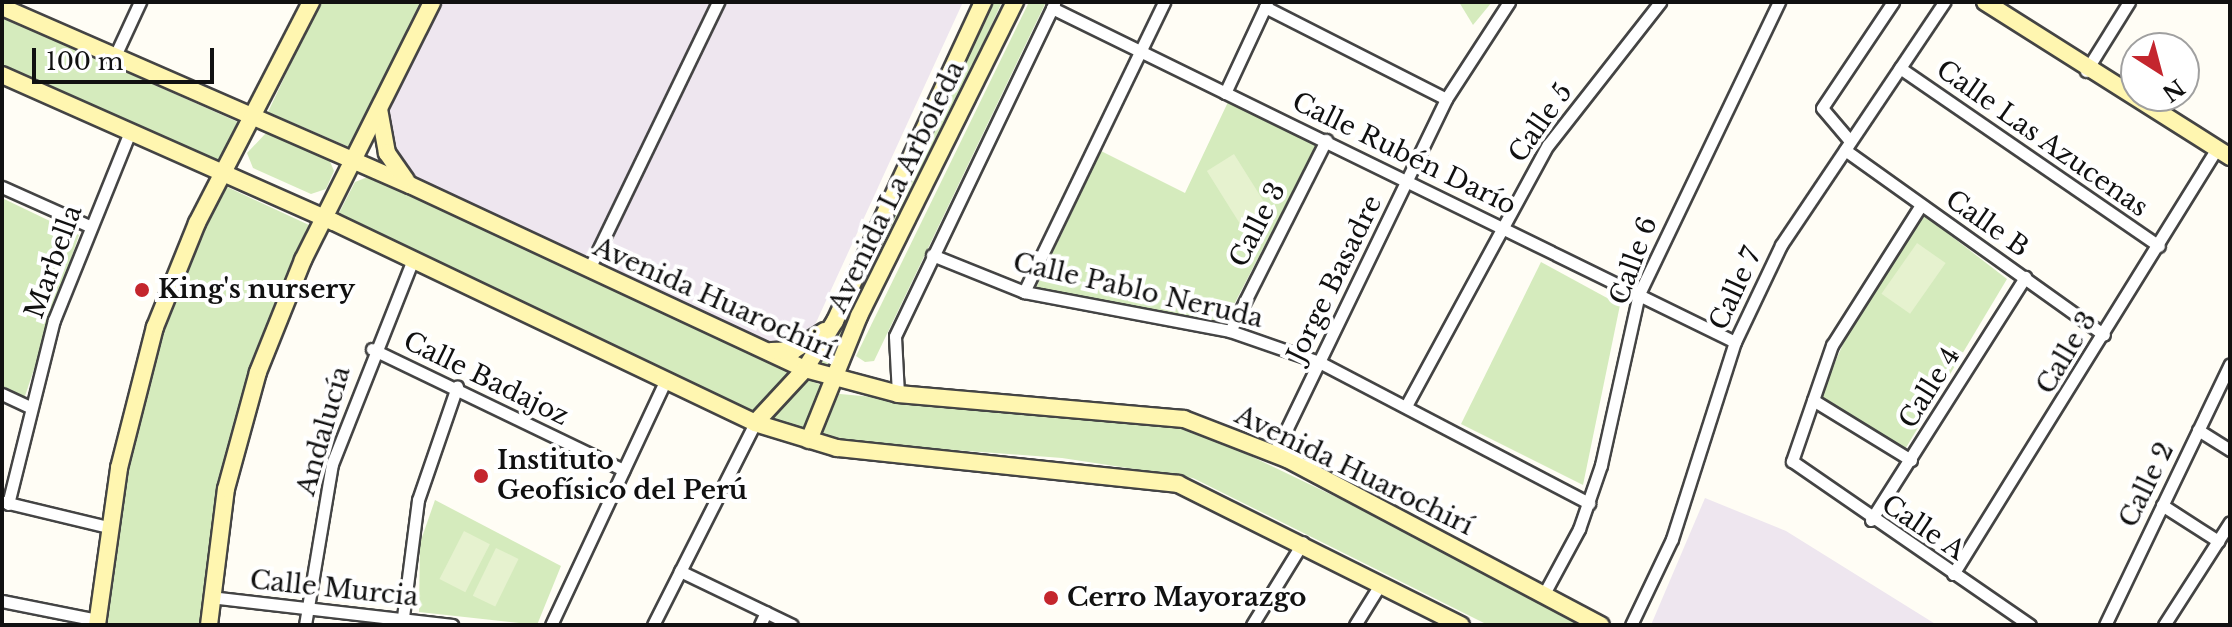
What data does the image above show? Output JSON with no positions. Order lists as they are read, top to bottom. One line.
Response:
{"streets":{"street":["Calle 5","Calle Las Azucenas","Calle Rubén Darío","Avenida La Arboleda","Calle B","Calle 3","Calle 6","Marbella","Jorge Basadre","Calle 7","Calle Pablo Neruda","Avenida Huarochirí","Calle Badajoz","Calle 4","Andalucía","Calle 2","Calle A","Calle Murcia"]},"crossings":[["Calle 5","Calle Rubén Darío"],["Calle 5","Calle Pablo Neruda"],["Calle Las Azucenas","Calle 3"],["Calle Las Azucenas","Calle 7"],["Calle Rubén Darío","Calle 3"],["Calle Rubén Darío","Calle 6"],["Calle Rubén Darío","Jorge Basadre"],["Calle Rubén Darío","Calle 7"],["Avenida La Arboleda","Avenida Huarochirí"],["Calle B","Calle 3"],["Calle B","Calle 7"],["Calle B","Calle 4"],["Calle 3","Calle Pablo Neruda"],["Calle 3","Calle A"],["Calle 6","Calle Pablo Neruda"],["Calle 6","Avenida Huarochirí"],["Jorge Basadre","Calle Pablo Neruda"],["Jorge Basadre","Avenida Huarochirí"],["Calle Badajoz","Andalucía"],["Calle 4","Calle A"],["Andalucía","Calle Murcia"]],"places":["King's nursery","Instituto Geofísico del Perú","Cerro Mayorazgo"],"scale_bar":"100 m","north":"bottom right"}
